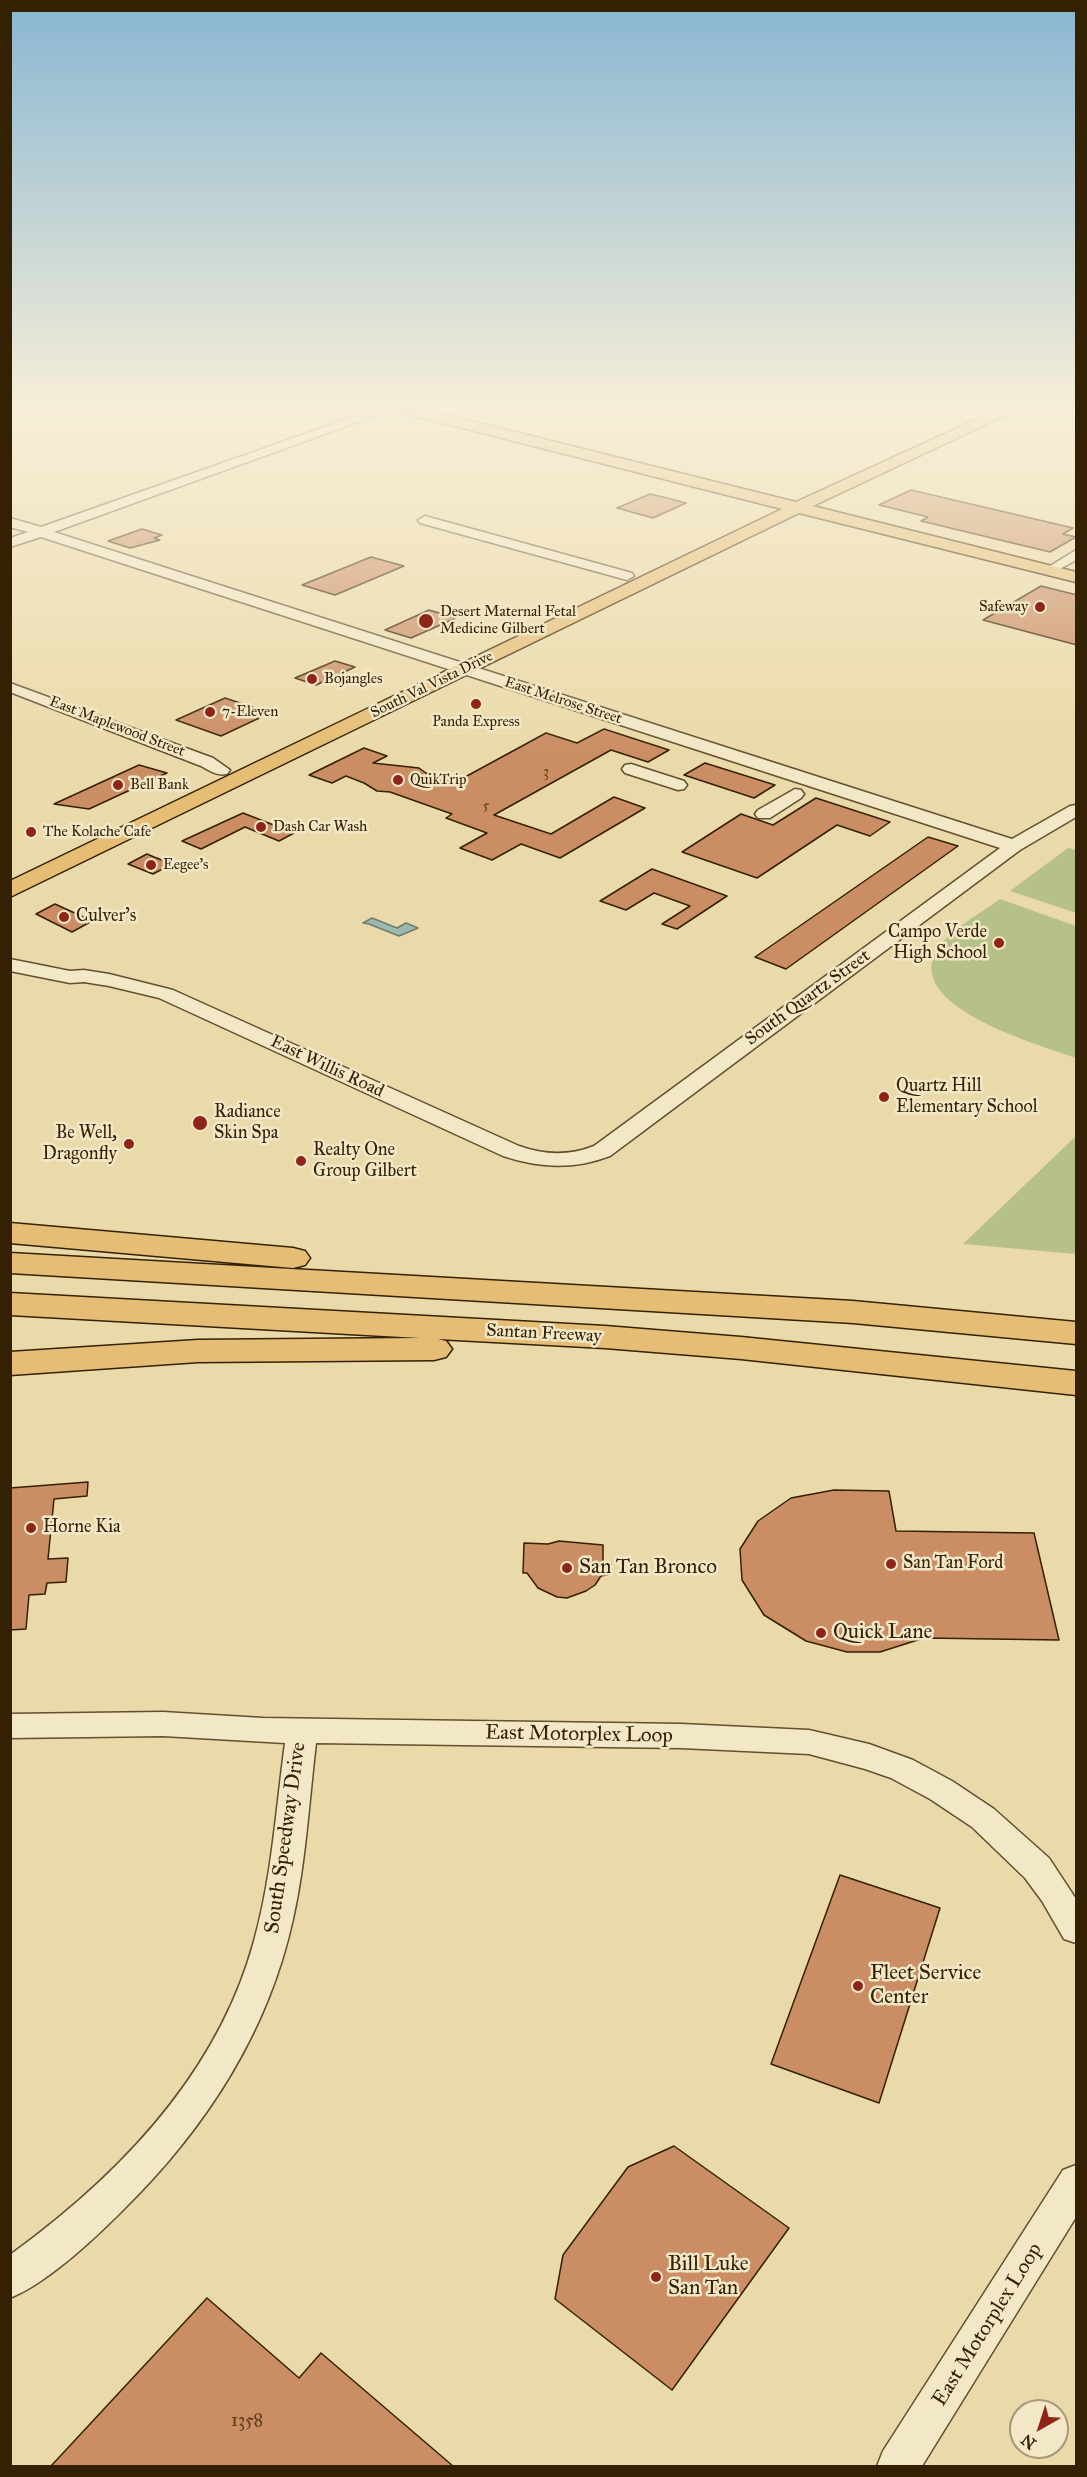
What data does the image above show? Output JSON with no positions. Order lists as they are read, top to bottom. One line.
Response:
{"streets":{"highway":["Santan Freeway"],"main road":["South Val Vista Drive"],"street":["East Melrose Street","East Maplewood Street","South Quartz Street","East Willis Road","East Motorplex Loop","South Speedway Drive"]},"crossings":[["South Val Vista Drive","East Melrose Street"],["South Val Vista Drive","East Maplewood Street"],["East Melrose Street","South Quartz Street"],["South Quartz Street","East Willis Road"],["East Motorplex Loop","South Speedway Drive"]],"places":["Safeway","Desert Maternal Fetal Medicine Gilbert","Bojangles","Panda Express","7-Eleven","QuikTrip","Bell Bank","Dash Car Wash","The Kolache Cafe","Eegee's","Culver's","Campo Verde High School","Quartz Hill Elementary School","Radiance Skin Spa","Be Well, Dragonfly","Realty One Group Gilbert","Horne Kia","San Tan Ford","San Tan Bronco","Quick Lane","Fleet Service Center","Bill Luke San Tan"],"house_numbers":["3","5","1358"],"north":"bottom left"}
